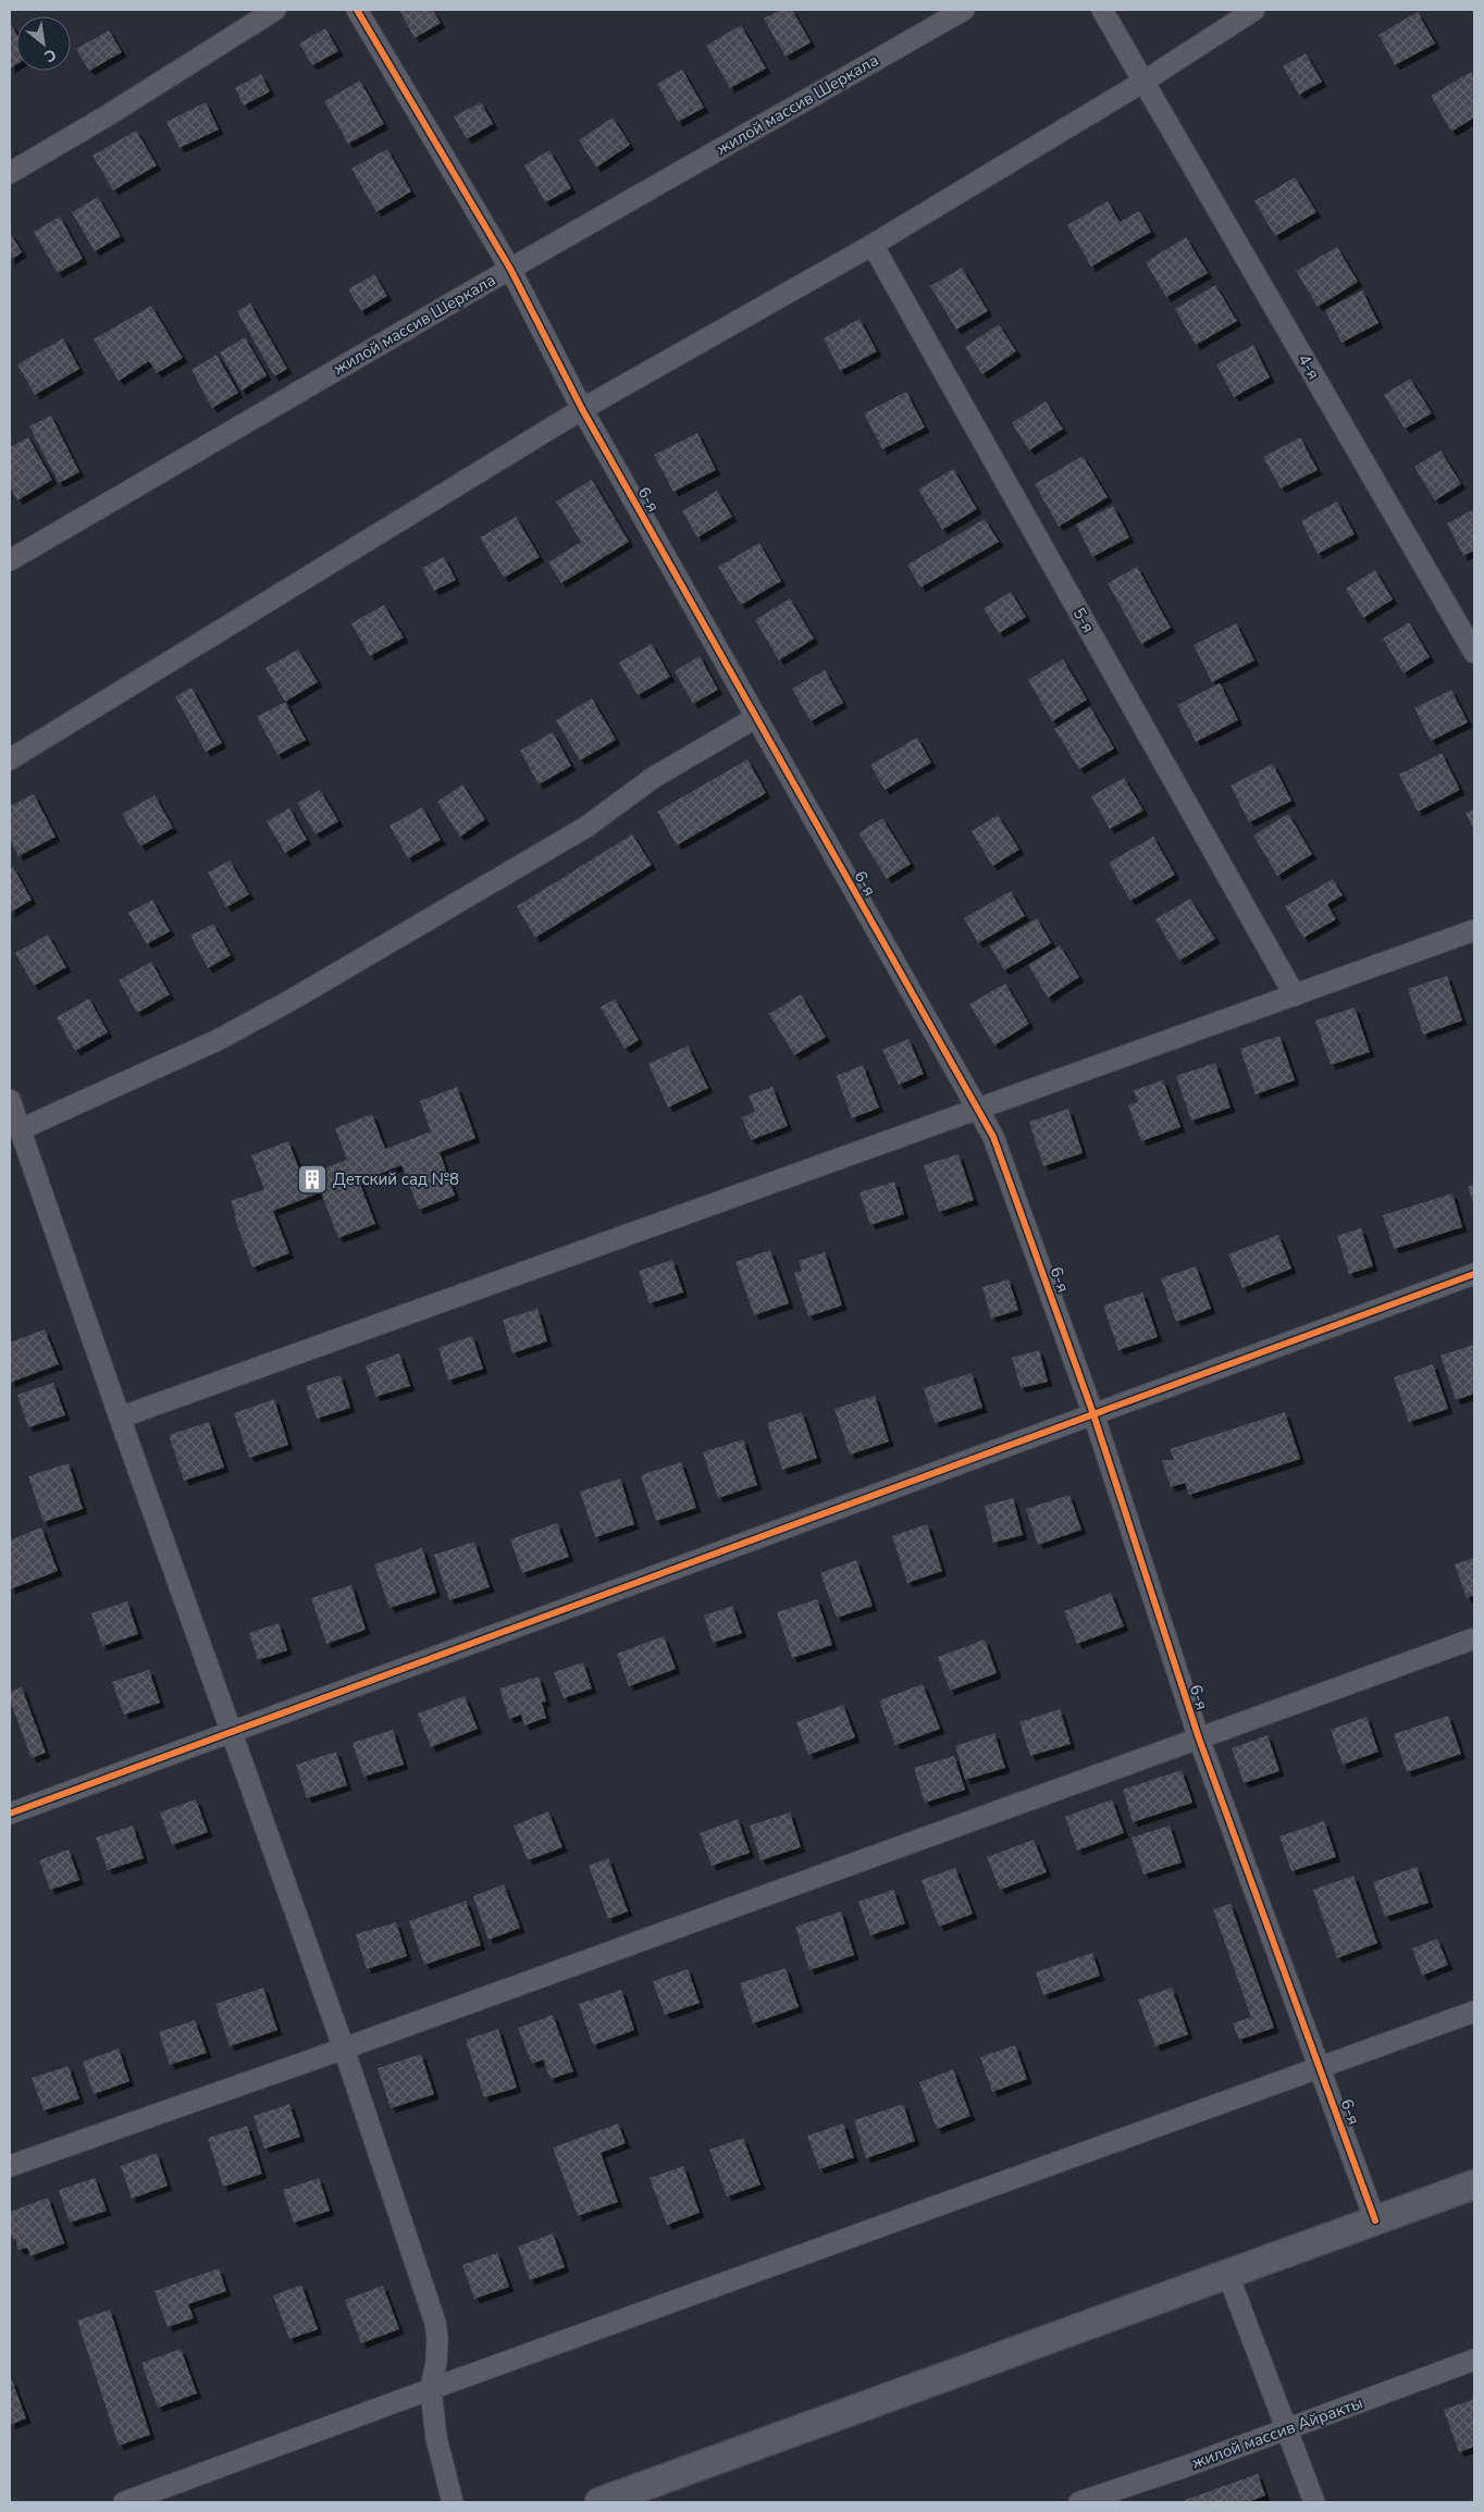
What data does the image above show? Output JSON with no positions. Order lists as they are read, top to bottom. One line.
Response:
{"streets":{"street":["жилой массив Шеркала","4-я","6-я","5-я","жилой массив Айракты"]},"crossings":[["жилой массив Шеркала","6-я"]],"places":{"building":["Детский сад №8"]},"north":"bottom right"}
